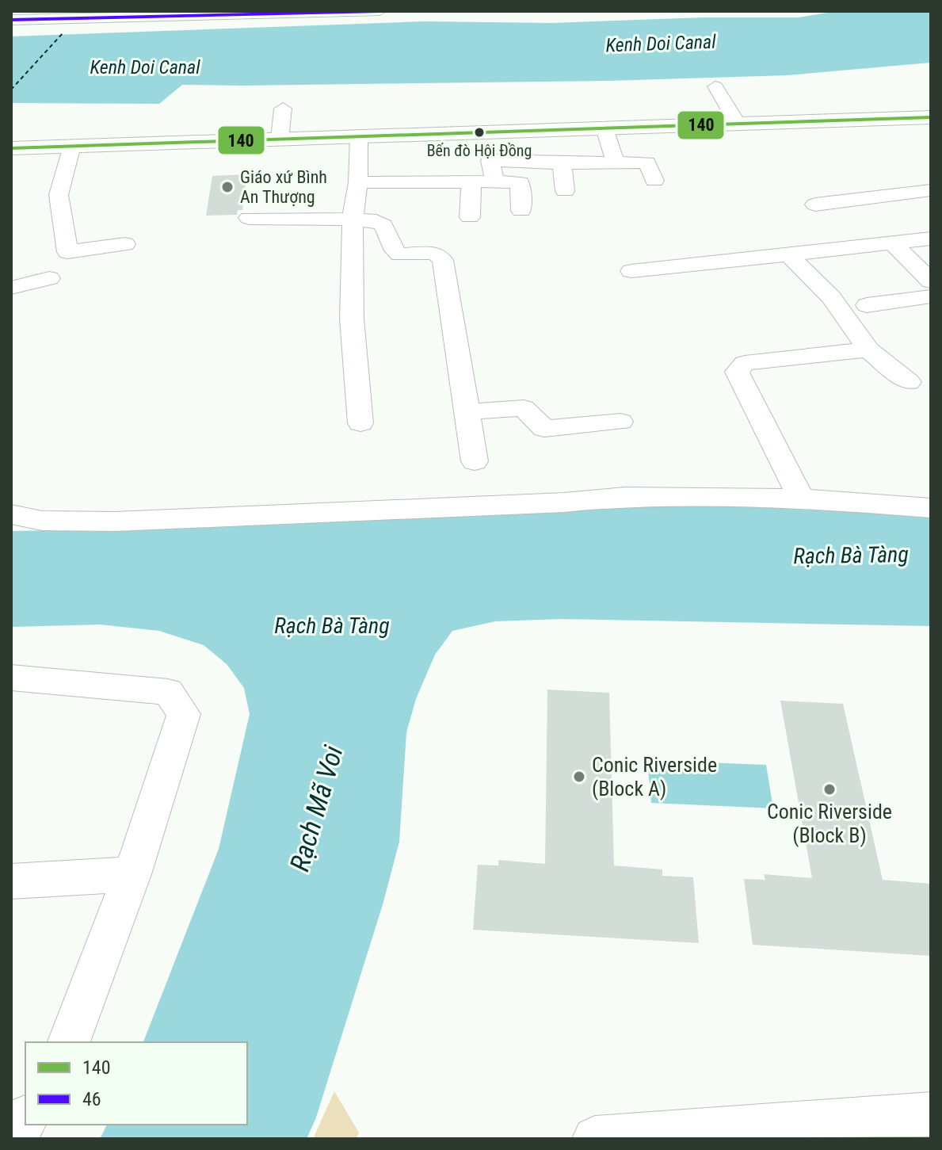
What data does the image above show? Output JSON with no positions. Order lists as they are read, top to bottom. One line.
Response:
{"water":["Kenh Doi Canal","Rạch Bà Tàng","Rạch Mã Voi"],"places":["Bến đò Hội Đồng","Giáo xứ Bình An Thượng","Conic Riverside (Block A)","Conic Riverside (Block B)"],"lines":["transit line 46","transit line 140"],"legend":["140","46"]}
